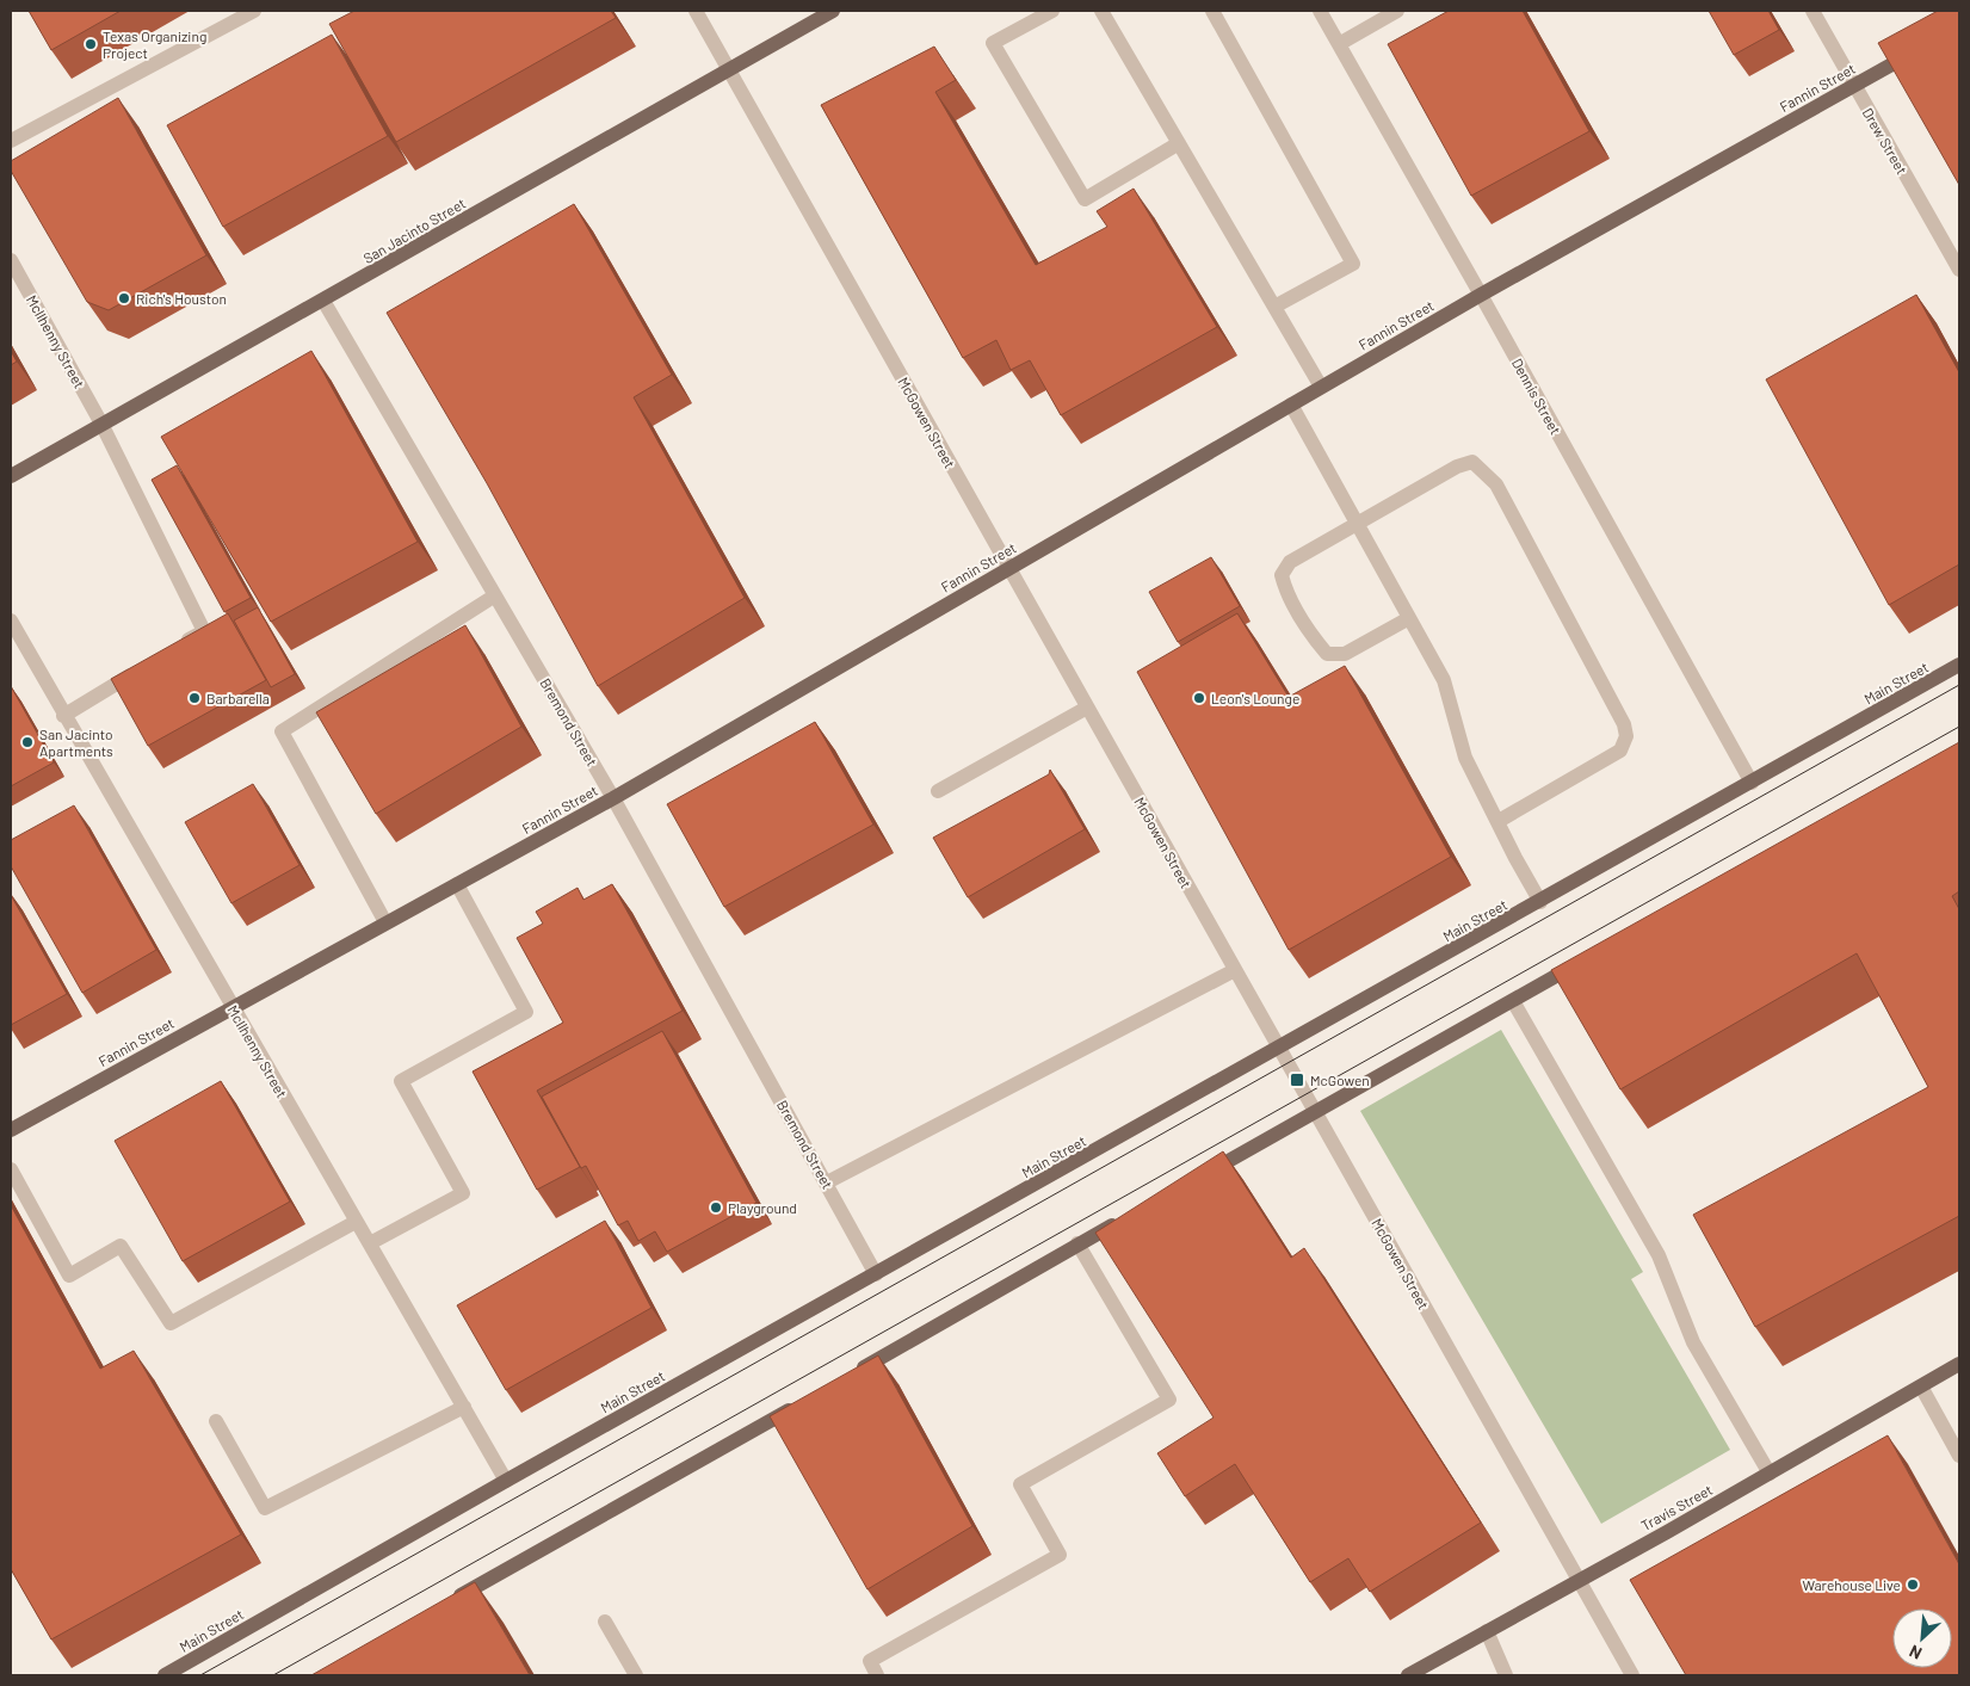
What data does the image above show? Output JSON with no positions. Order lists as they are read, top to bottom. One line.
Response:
{"streets":{"main road":["Fannin Street","San Jacinto Street","Main Street","Travis Street"],"street":["Drew Street","McIlhenny Street","Dennis Street","McGowen Street","Bremond Street"]},"crossings":[["Fannin Street","Drew Street"],["Fannin Street","McIlhenny Street"],["Fannin Street","Dennis Street"],["Fannin Street","McGowen Street"],["Fannin Street","Bremond Street"],["San Jacinto Street","McIlhenny Street"],["San Jacinto Street","McGowen Street"],["San Jacinto Street","Bremond Street"],["McIlhenny Street","Main Street"],["Dennis Street","Main Street"],["McGowen Street","Main Street"],["McGowen Street","Travis Street"],["Main Street","Bremond Street"]],"places":{"other":["Texas Organizing Project","Rich's Houston","Barbarella","Leon's Lounge","San Jacinto Apartments","Playground","Warehouse Live"],"transit":["McGowen"]},"north":"bottom left"}
